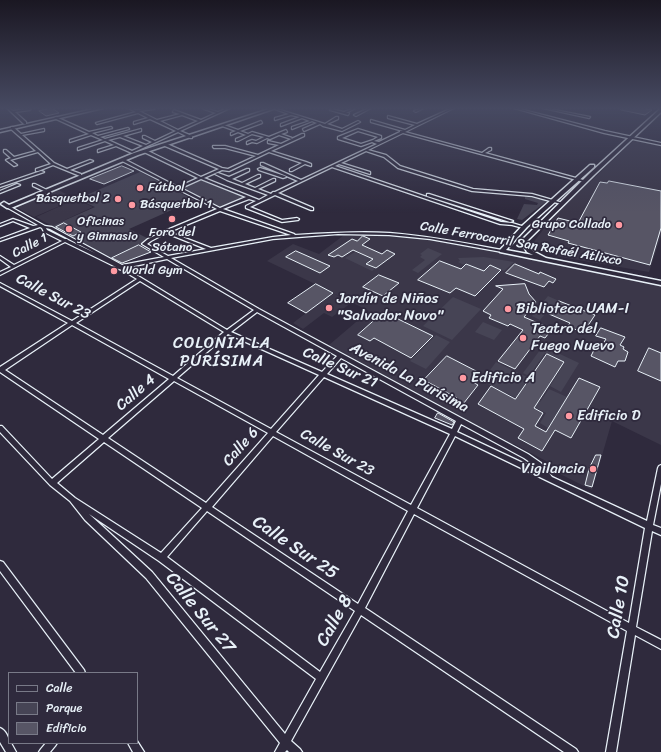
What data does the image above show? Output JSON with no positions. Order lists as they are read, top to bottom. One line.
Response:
{"streets":{"main road":["Calle Ferrocarril San Rafaél Atlixco"],"street":["Calle 1","Calle Sur 23","Calle Sur 21","Avenida La Purísima","Calle 4","Calle 6","Calle Sur 25","Calle 10","Calle Sur 27","Calle 8"]},"crossings":[["Calle Ferrocarril San Rafaél Atlixco","Calle Sur 21"],["Calle Ferrocarril San Rafaél Atlixco","Avenida La Purísima"],["Calle Sur 23","Calle 4"],["Calle Sur 23","Calle 6"],["Calle Sur 23","Calle 10"],["Calle Sur 23","Calle 8"],["Calle Sur 21","Avenida La Purísima"],["Calle Sur 21","Calle 4"],["Calle Sur 21","Calle 6"],["Calle Sur 21","Calle 8"],["Avenida La Purísima","Calle 4"],["Avenida La Purísima","Calle 6"],["Avenida La Purísima","Calle 10"],["Avenida La Purísima","Calle 8"],["Calle 4","Calle Sur 25"],["Calle 4","Calle Sur 27"],["Calle 6","Calle Sur 25"],["Calle 6","Calle Sur 27"],["Calle Sur 25","Calle 8"],["Calle Sur 27","Calle 8"]],"districts":["COLONIA LA PURÍSIMA"],"places":["Fútbol","Básquetbol 2","Básquetbol 1","Foro del Sótano","Grupo Collado","Oficinas y Gimnasio","World Gym","Jardín de Niños \"Salvador Novo\"","Biblioteca UAM-I","Teatro del Fuego Nuevo","Edificio A","Edificio D","Vigilancia"],"legend":["Calle","Parque","Edificio"]}
